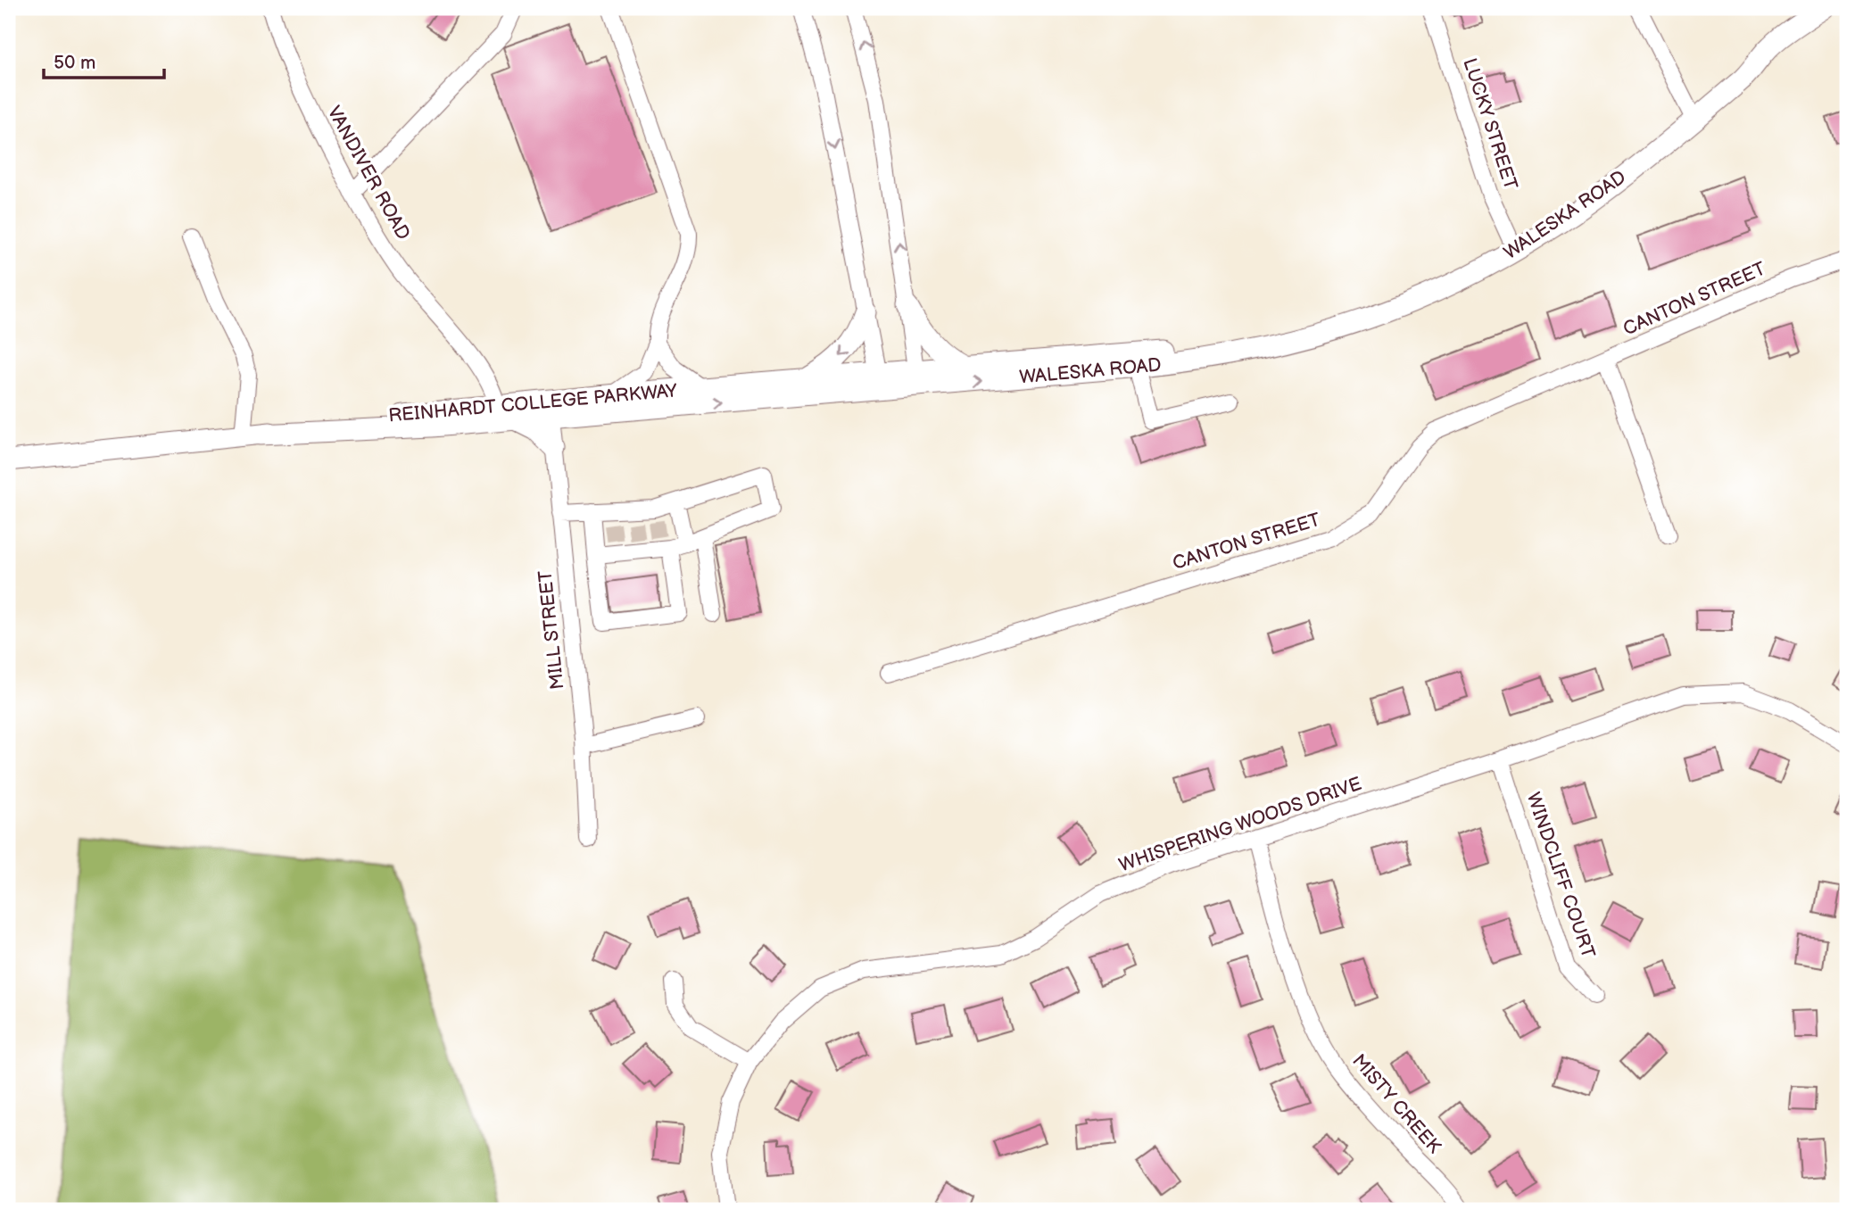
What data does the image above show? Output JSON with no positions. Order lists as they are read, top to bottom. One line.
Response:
{"streets":{"main road":["WALESKA ROAD","REINHARDT COLLEGE PARKWAY"],"street":["LUCKY STREET","VANDIVER ROAD","CANTON STREET","MILL STREET","WHISPERING WOODS DRIVE","WINDCLIFF COURT","MISTY CREEK"]},"crossings":[["LUCKY STREET","WALESKA ROAD"],["VANDIVER ROAD","REINHARDT COLLEGE PARKWAY"],["REINHARDT COLLEGE PARKWAY","MILL STREET"],["WHISPERING WOODS DRIVE","WINDCLIFF COURT"],["WHISPERING WOODS DRIVE","MISTY CREEK"]],"scale_bar":"50 m"}
